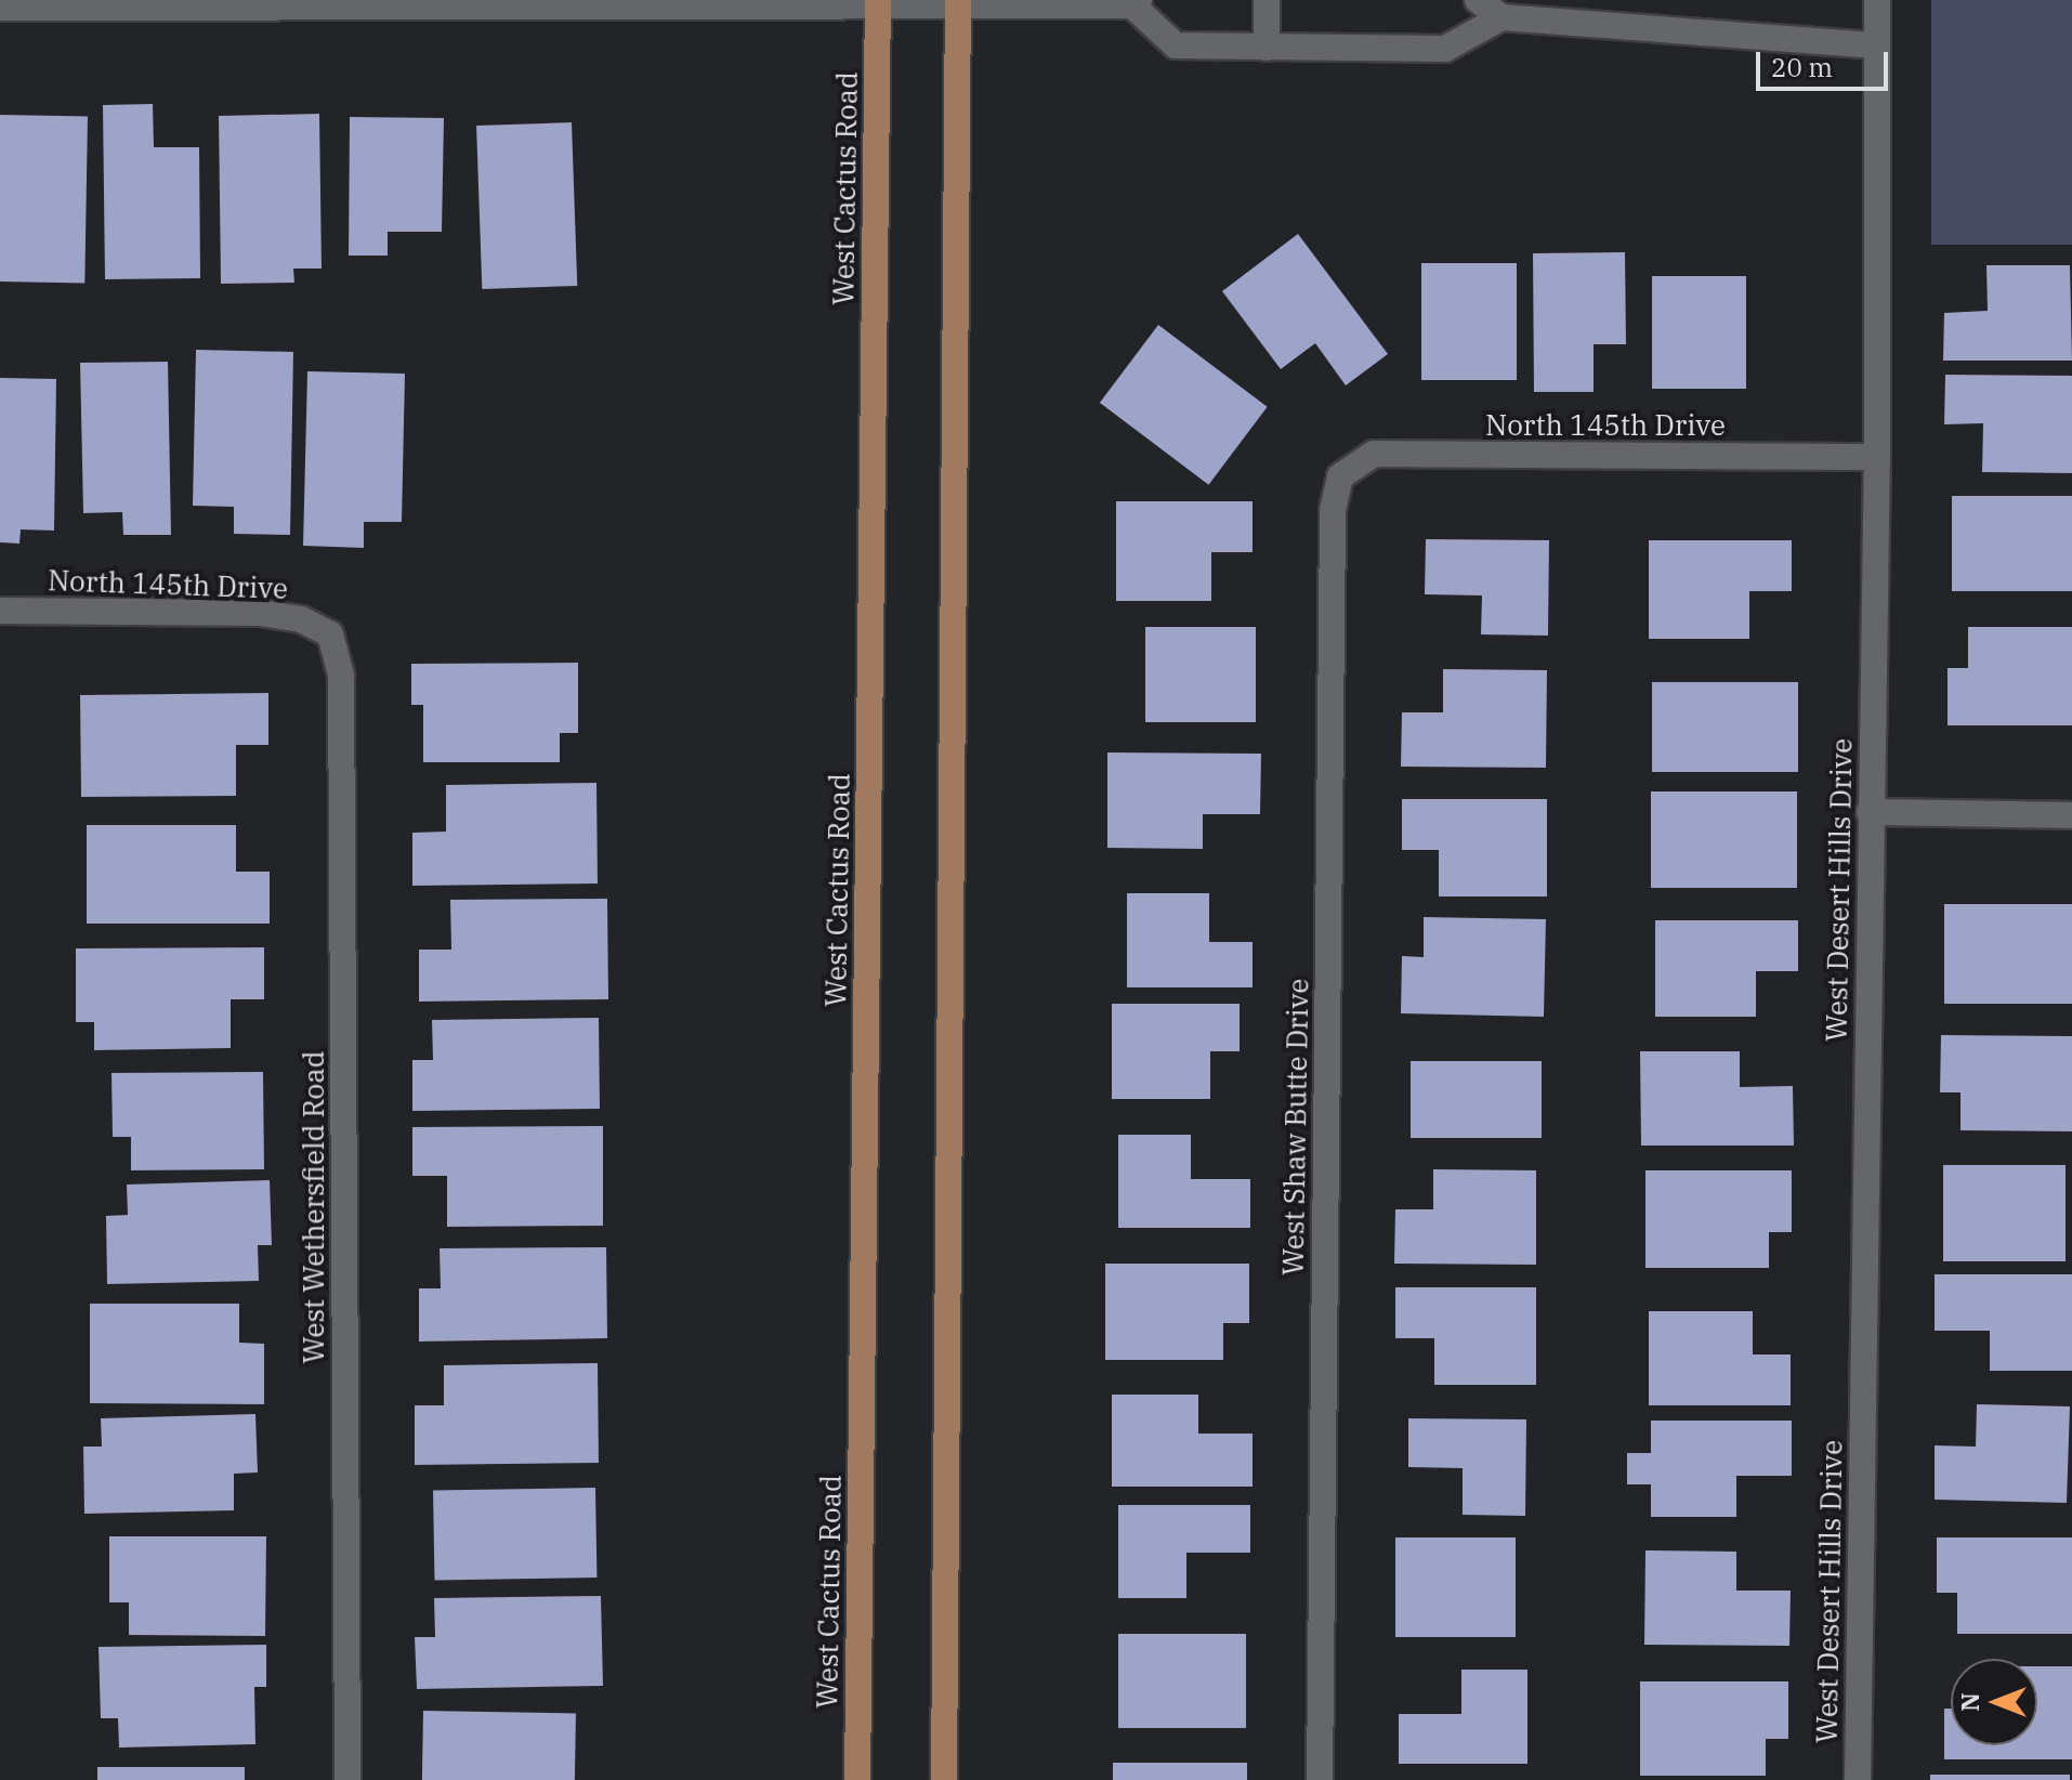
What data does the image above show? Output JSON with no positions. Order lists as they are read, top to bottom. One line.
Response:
{"streets":{"main road":["West Cactus Road"],"street":["North 145th Drive","West Desert Hills Drive","West Shaw Butte Drive","West Wethersfield Road"]},"crossings":[["North 145th Drive","West Desert Hills Drive"],["North 145th Drive","West Shaw Butte Drive"],["North 145th Drive","West Wethersfield Road"]],"scale_bar":"20 m","north":"left"}
